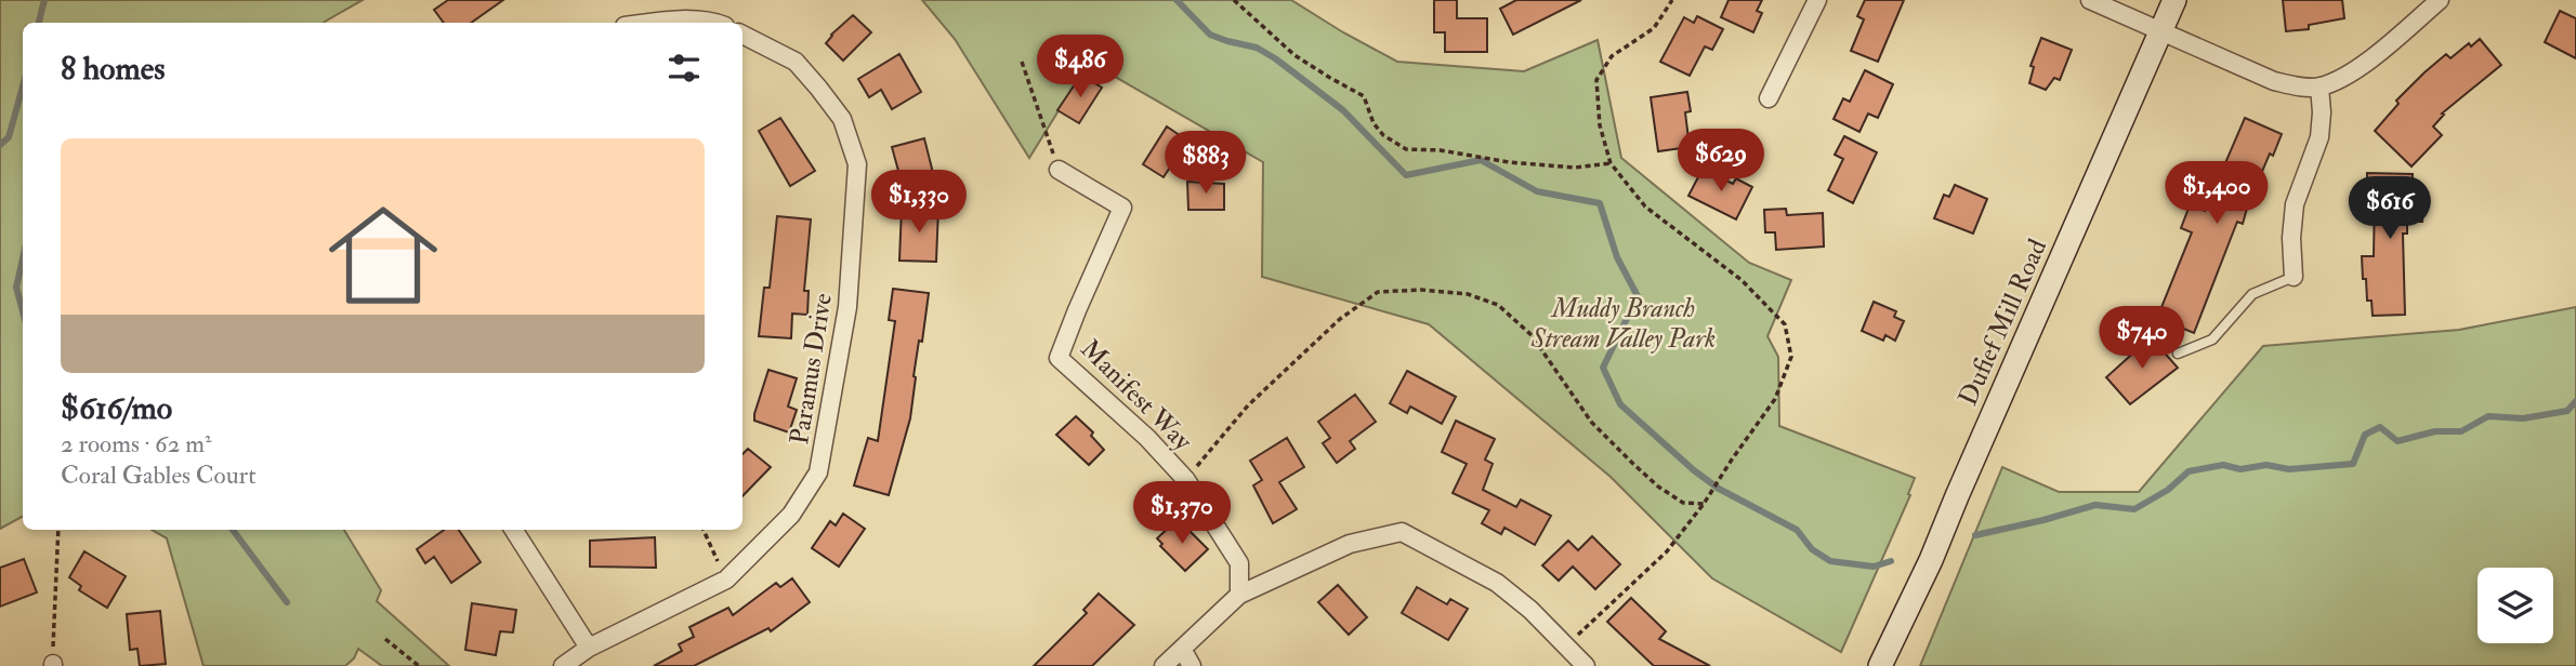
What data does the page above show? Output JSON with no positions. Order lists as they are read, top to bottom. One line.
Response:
{"streets":{"main road":["Dufief Mill Road"],"street":["Paramus Drive","Manifest Way"]},"parks":["Muddy Branch Stream Valley Park"],"page":{"heading":"8 homes","price":["$486","$629","$883","$1,400","$1,330","$616","$740","$1,370"],"list":[{"name":"$616/mo","note":"2 rooms · 62 m² · Coral Gables Court"}]}}
